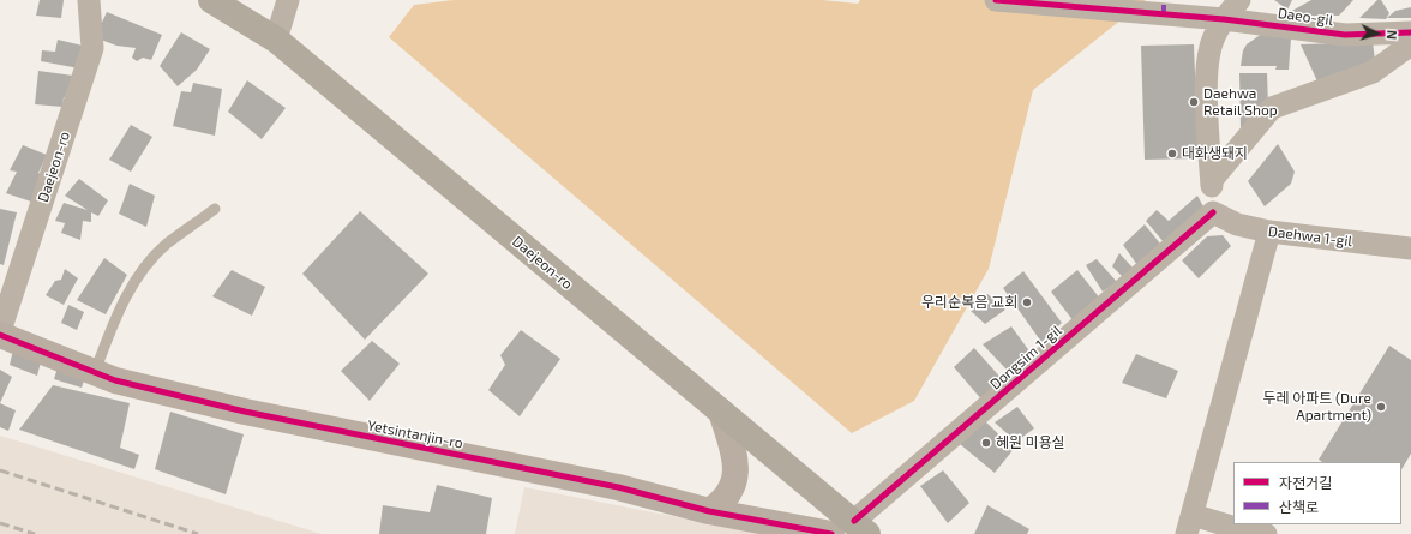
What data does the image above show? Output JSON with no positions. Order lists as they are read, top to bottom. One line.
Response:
{"streets":{"main road":["Daejeon-ro"],"street":["Daeo-gil","Daehwa 1-gil","Dongsim 1-gil","Yetsintanjin-ro"]},"crossings":[["Daejeon-ro","Dongsim 1-gil"],["Daejeon-ro","Yetsintanjin-ro"],["Daehwa 1-gil","Dongsim 1-gil"]],"places":["Daehwa Retail Shop","대화생돼지","우리순복음 교회","두레 아파트 (Dure Apartment)","혜원 미용실"],"legend":["자전거길","산책로"],"north":"right"}
